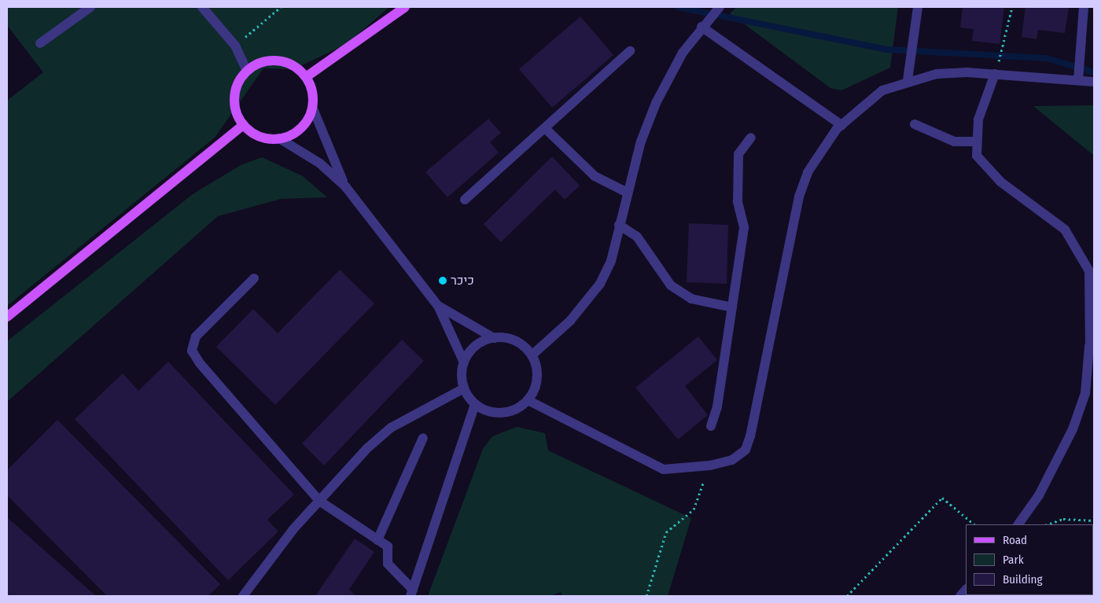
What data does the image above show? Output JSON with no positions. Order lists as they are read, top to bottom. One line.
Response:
{"places":["כיכר"],"legend":["Road","Park","Building"]}
